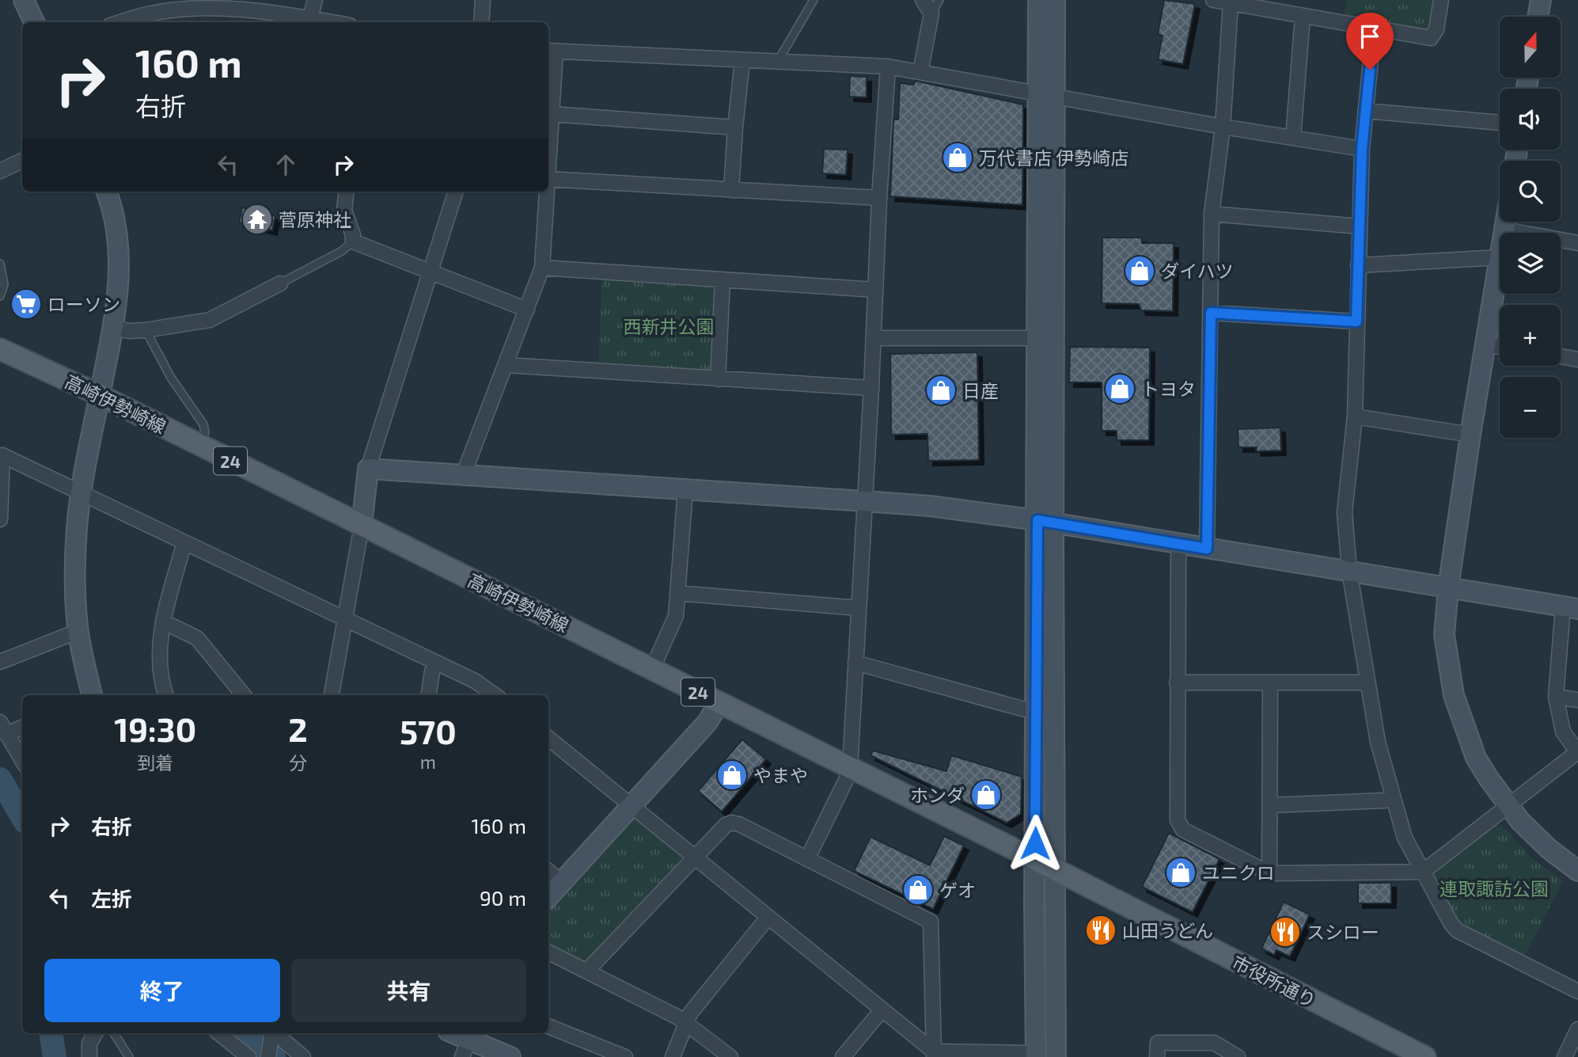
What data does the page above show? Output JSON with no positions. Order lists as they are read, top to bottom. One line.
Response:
{"streets":{"main road":["高崎伊勢崎線","24","市役所通り"]},"crossings":[["高崎伊勢崎線","市役所通り"]],"parks":["西新井公園","連取諏訪公園"],"places":{"shop":["万代書店 伊勢崎店","ダイハツ","トヨタ","日産","やまや","ホンダ","ユニクロ","ゲオ"],"temple":["菅原神社"],"supermarket":["ローソン"],"restaurant":["山田うどん","スシロー"]},"north":"top","page":{"map_buttons":["+","−"],"turn":["160 m","右折"],"eta":["19:30","到着","2","分","570","m"],"list":[{"name":"右折","value":"160 m"},{"name":"左折","value":"90 m"}],"buttons":["終了","共有"]}}
